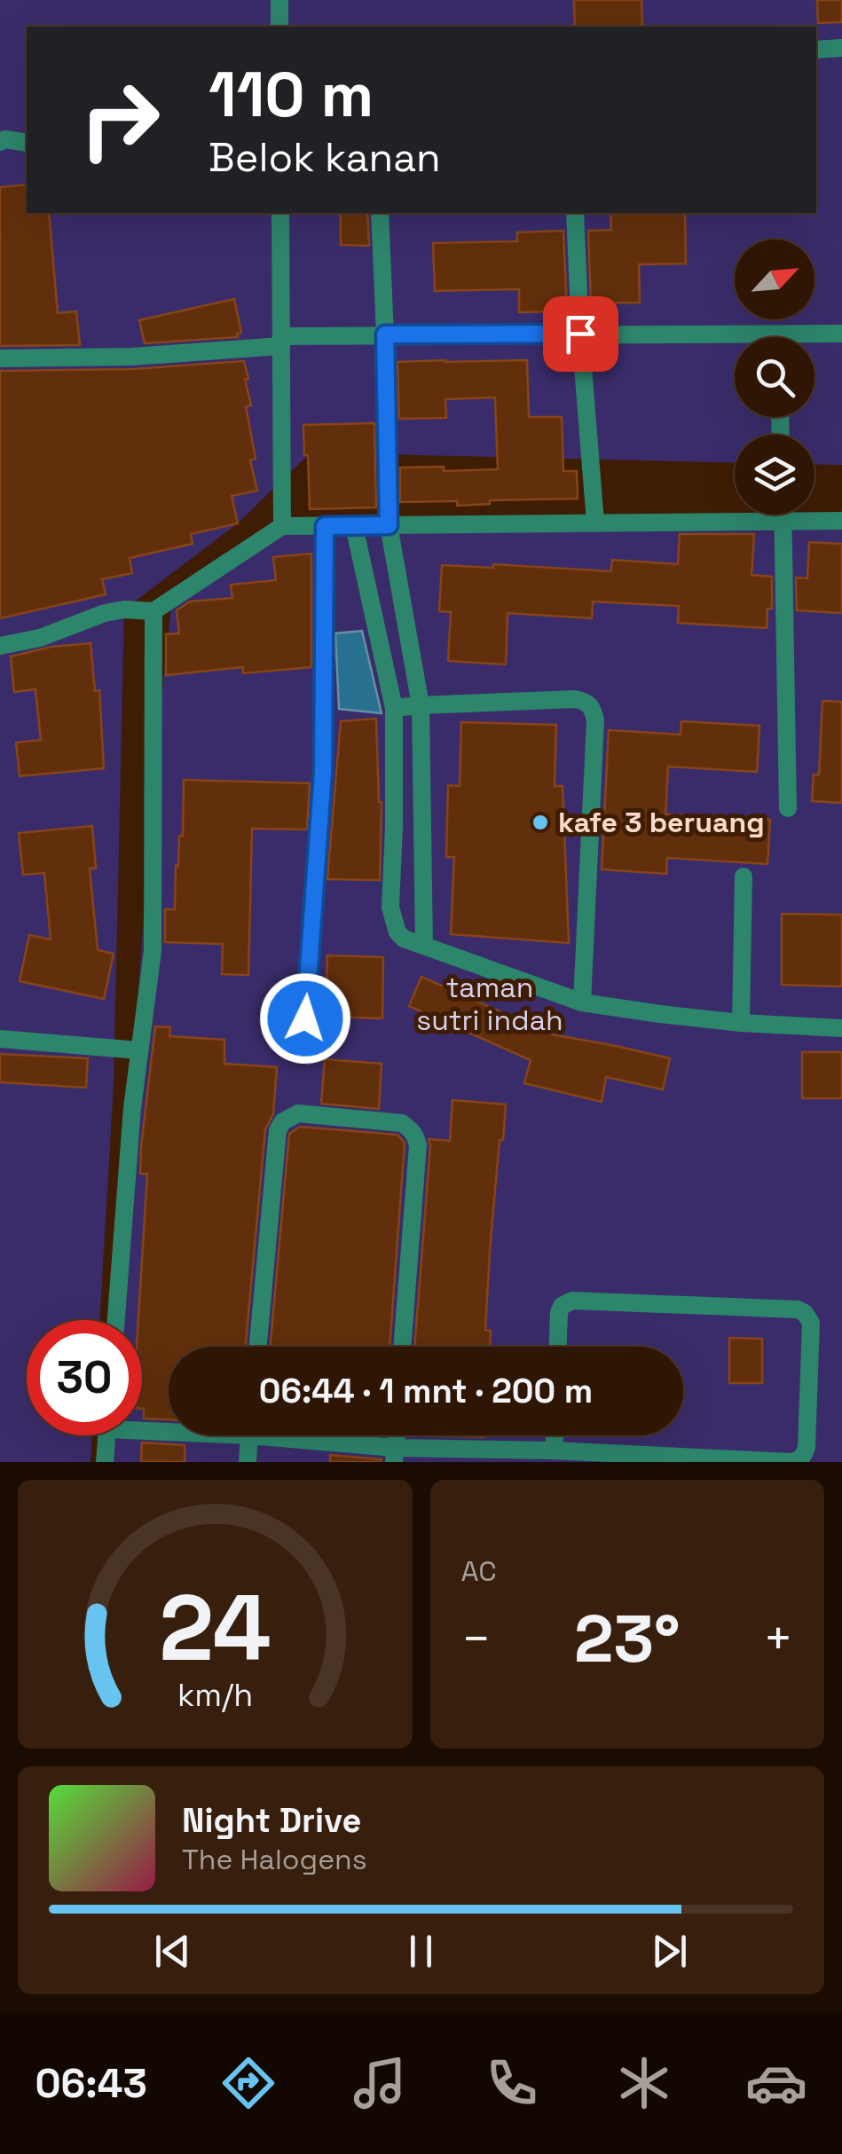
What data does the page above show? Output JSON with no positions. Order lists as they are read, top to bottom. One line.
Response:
{"parks":["taman sutri indah"],"places":["kafe 3 beruang"],"north":"top right","page":{"turn":["110 m","Belok kanan"],"limit":"30","trip":"06:44 · 1 mnt · 200 m","tile":"AC","heat":["−","23°","+"],"song":["Night Drive","The Halogens"],"tabs":"06:43","gauge":["24","km/h"]}}
